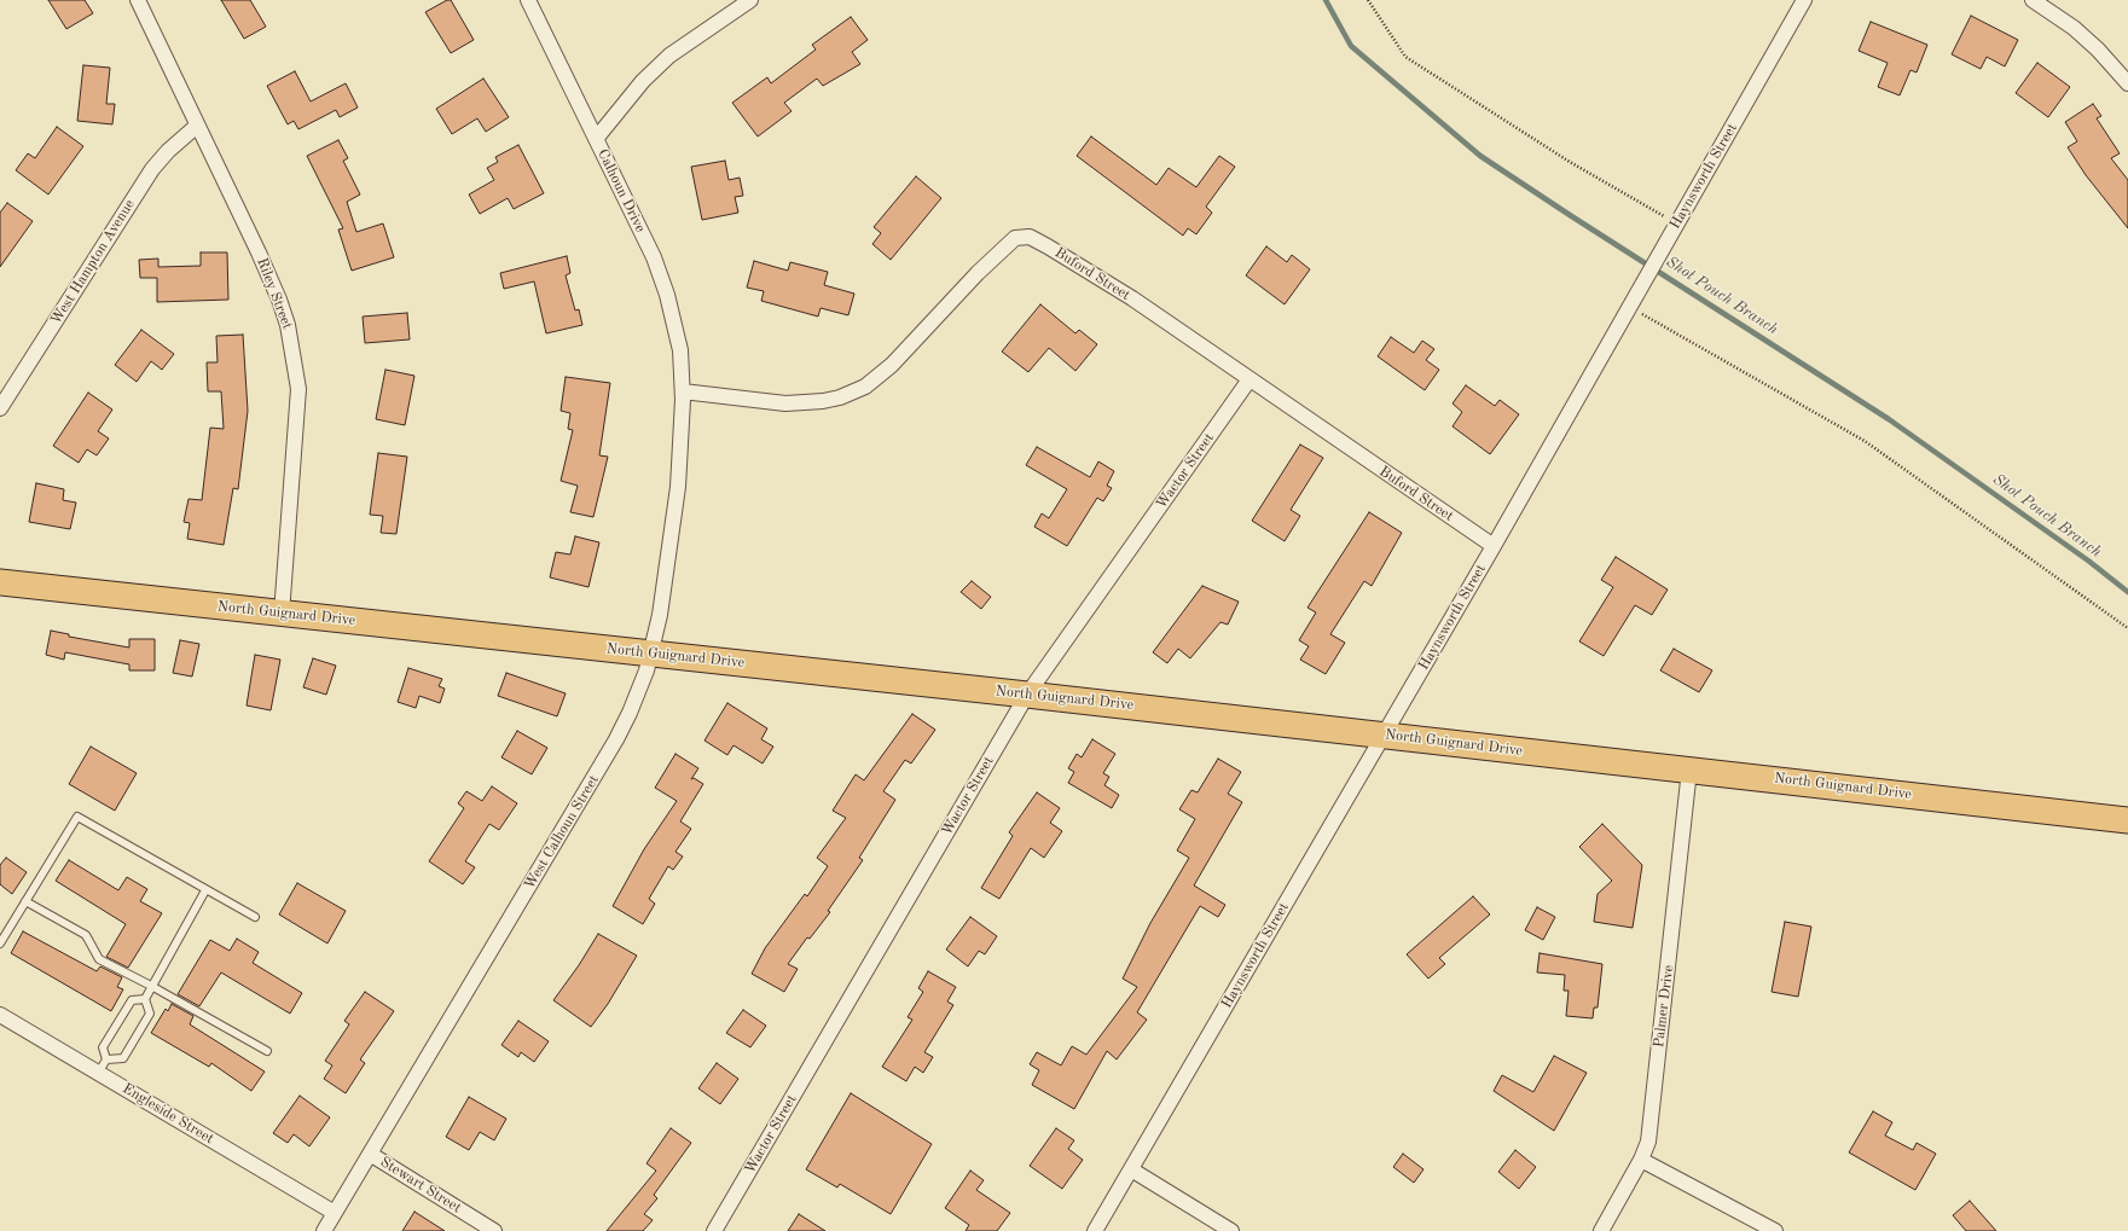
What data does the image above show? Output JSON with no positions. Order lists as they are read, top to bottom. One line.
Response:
{"streets":{"highway":["North Guignard Drive"],"street":["Haynsworth Street","Calhoun Drive","West Hampton Avenue","Buford Street","Riley Street","Wactor Street","West Calhoun Street","Palmer Drive","Engleside Street","Stewart Street"]},"crossings":[["Haynsworth Street","Buford Street"],["Haynsworth Street","North Guignard Drive"],["Calhoun Drive","Buford Street"],["Calhoun Drive","West Calhoun Street"],["West Hampton Avenue","Riley Street"],["Buford Street","Wactor Street"],["Buford Street","West Calhoun Street"],["Riley Street","North Guignard Drive"],["Wactor Street","North Guignard Drive"],["North Guignard Drive","West Calhoun Street"],["North Guignard Drive","Palmer Drive"],["West Calhoun Street","Engleside Street"],["West Calhoun Street","Stewart Street"]],"water":["Shot Pouch Branch"]}
